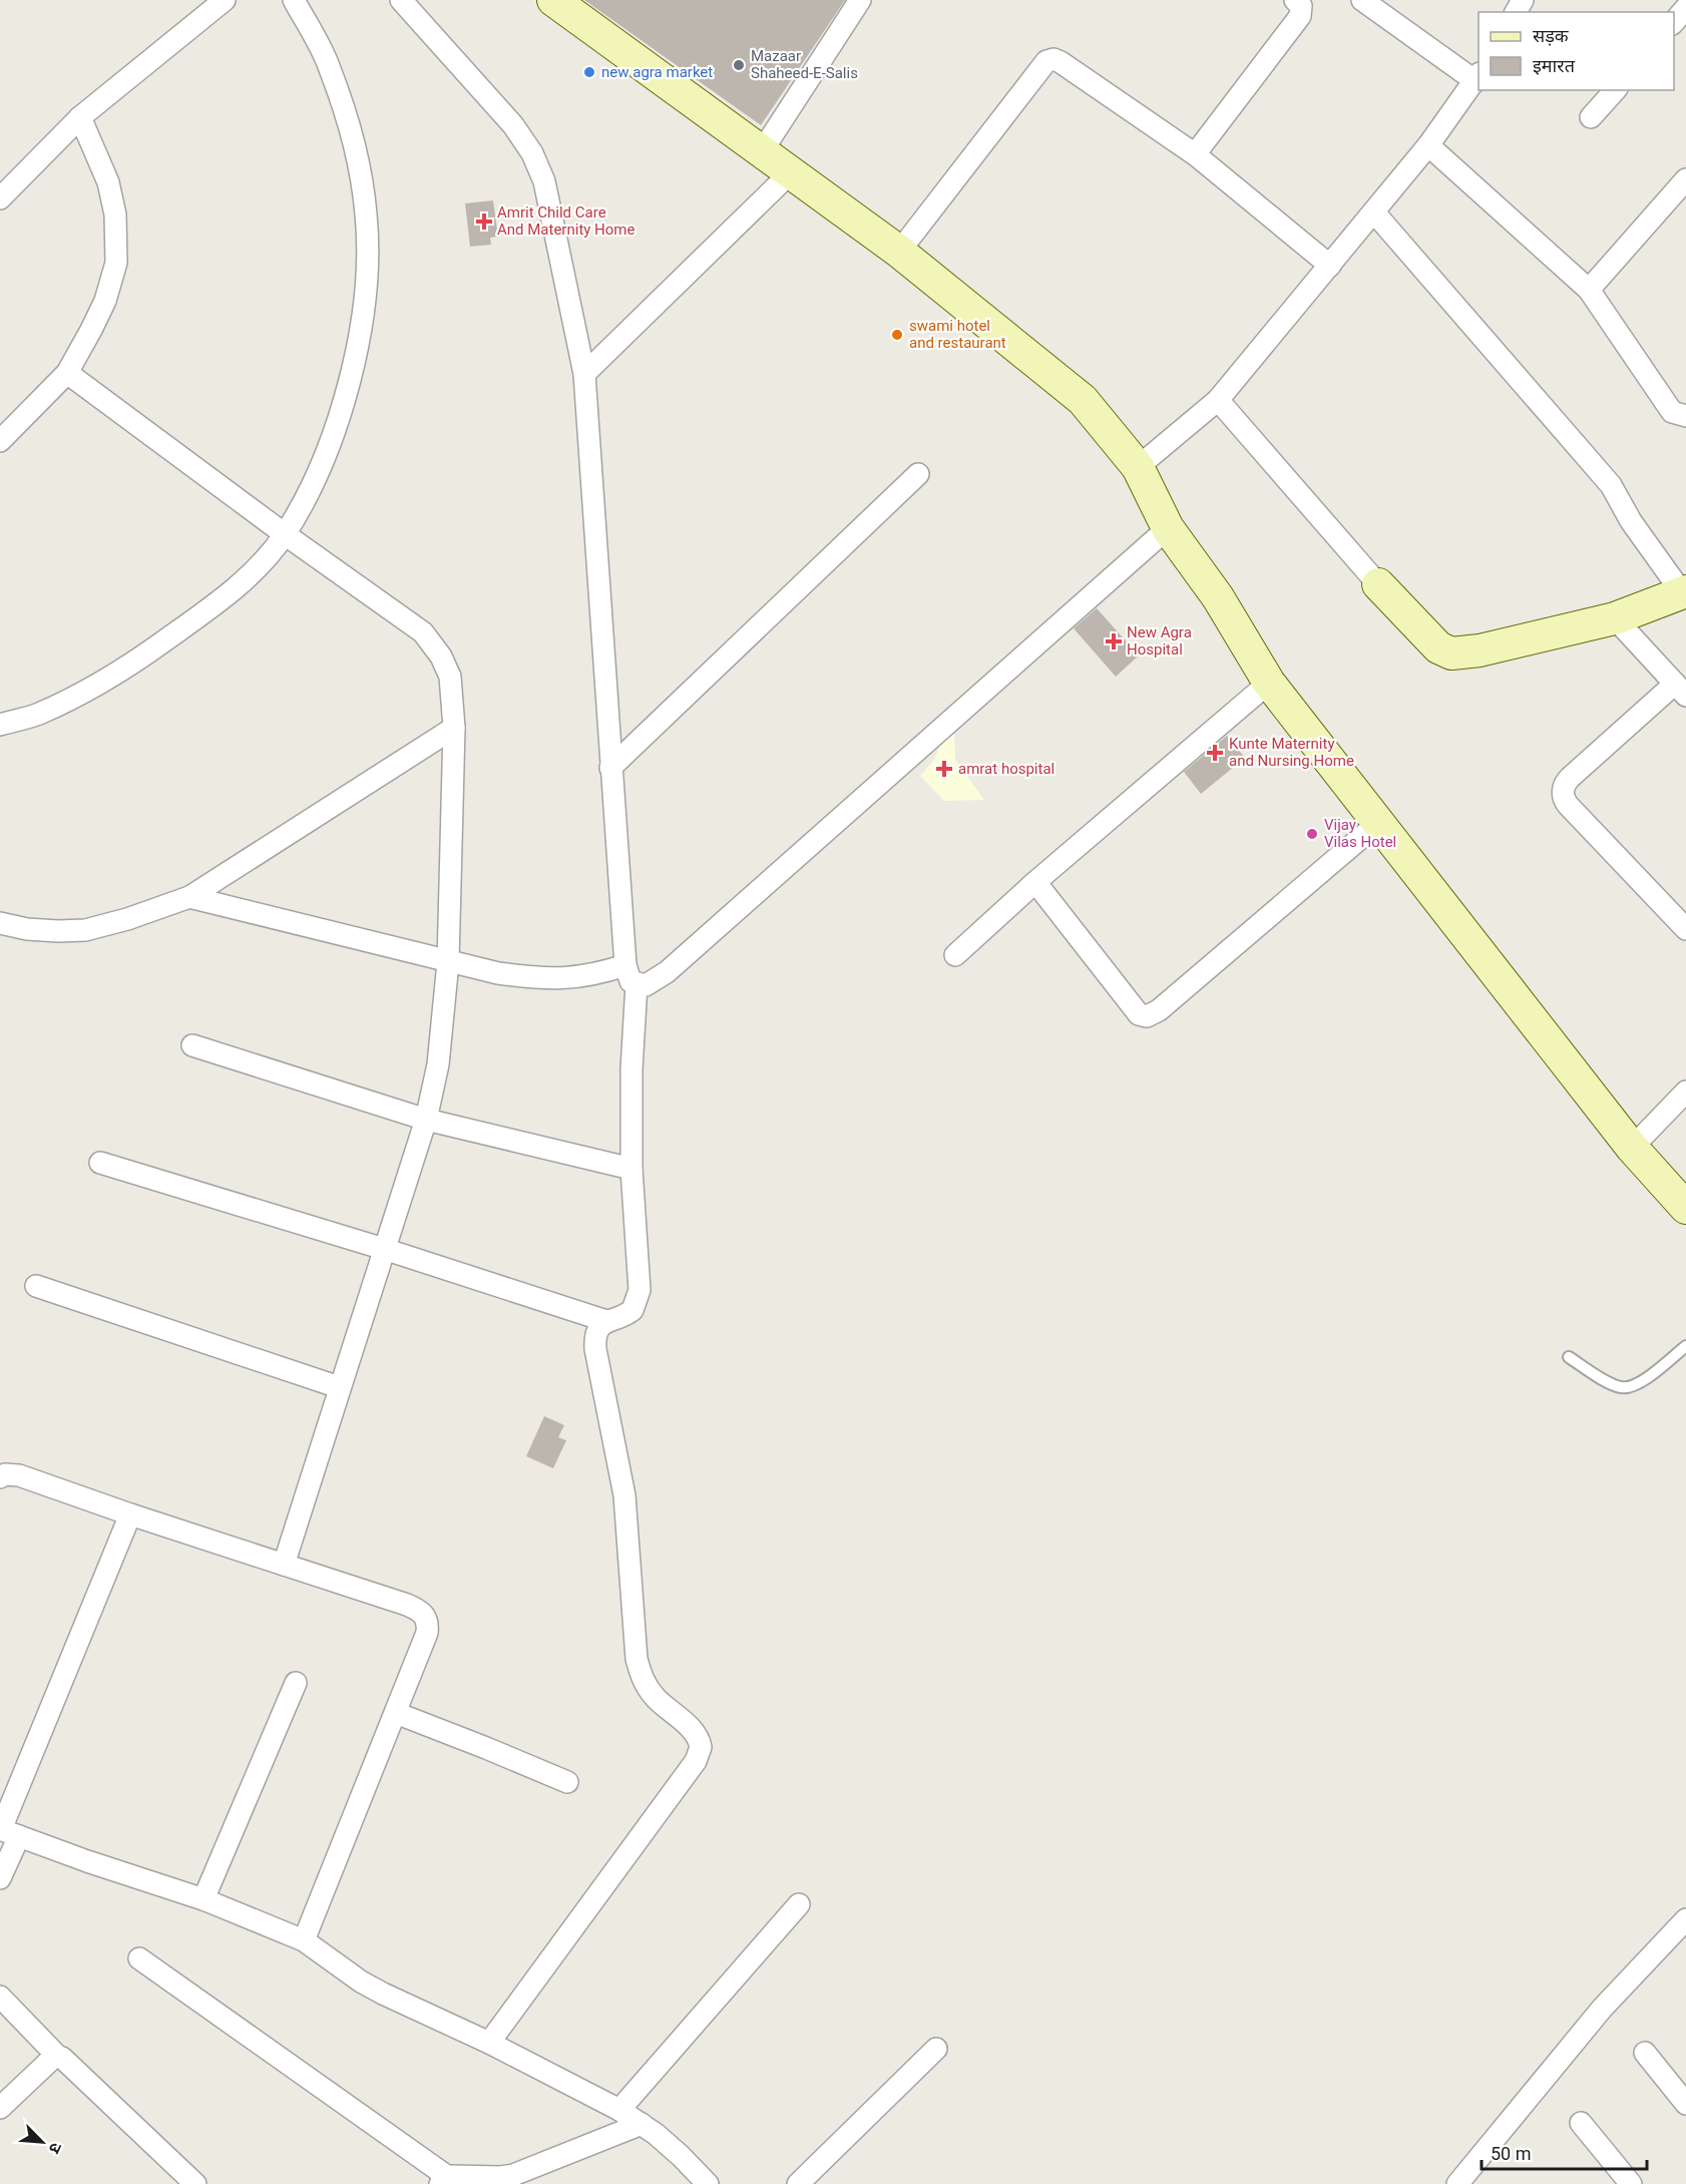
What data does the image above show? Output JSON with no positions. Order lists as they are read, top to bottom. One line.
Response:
{"places":{"other":["Mazaar Shaheed-E-Salis","new agra market","swami hotel and restaurant","Vijay Vilas Hotel"],"health":["Amrit Child Care And Maternity Home","New Agra Hospital","Kunte Maternity and Nursing Home","amrat hospital"]},"legend":["सड़क","इमारत"],"scale_bar":"50 m","north":"bottom right"}
